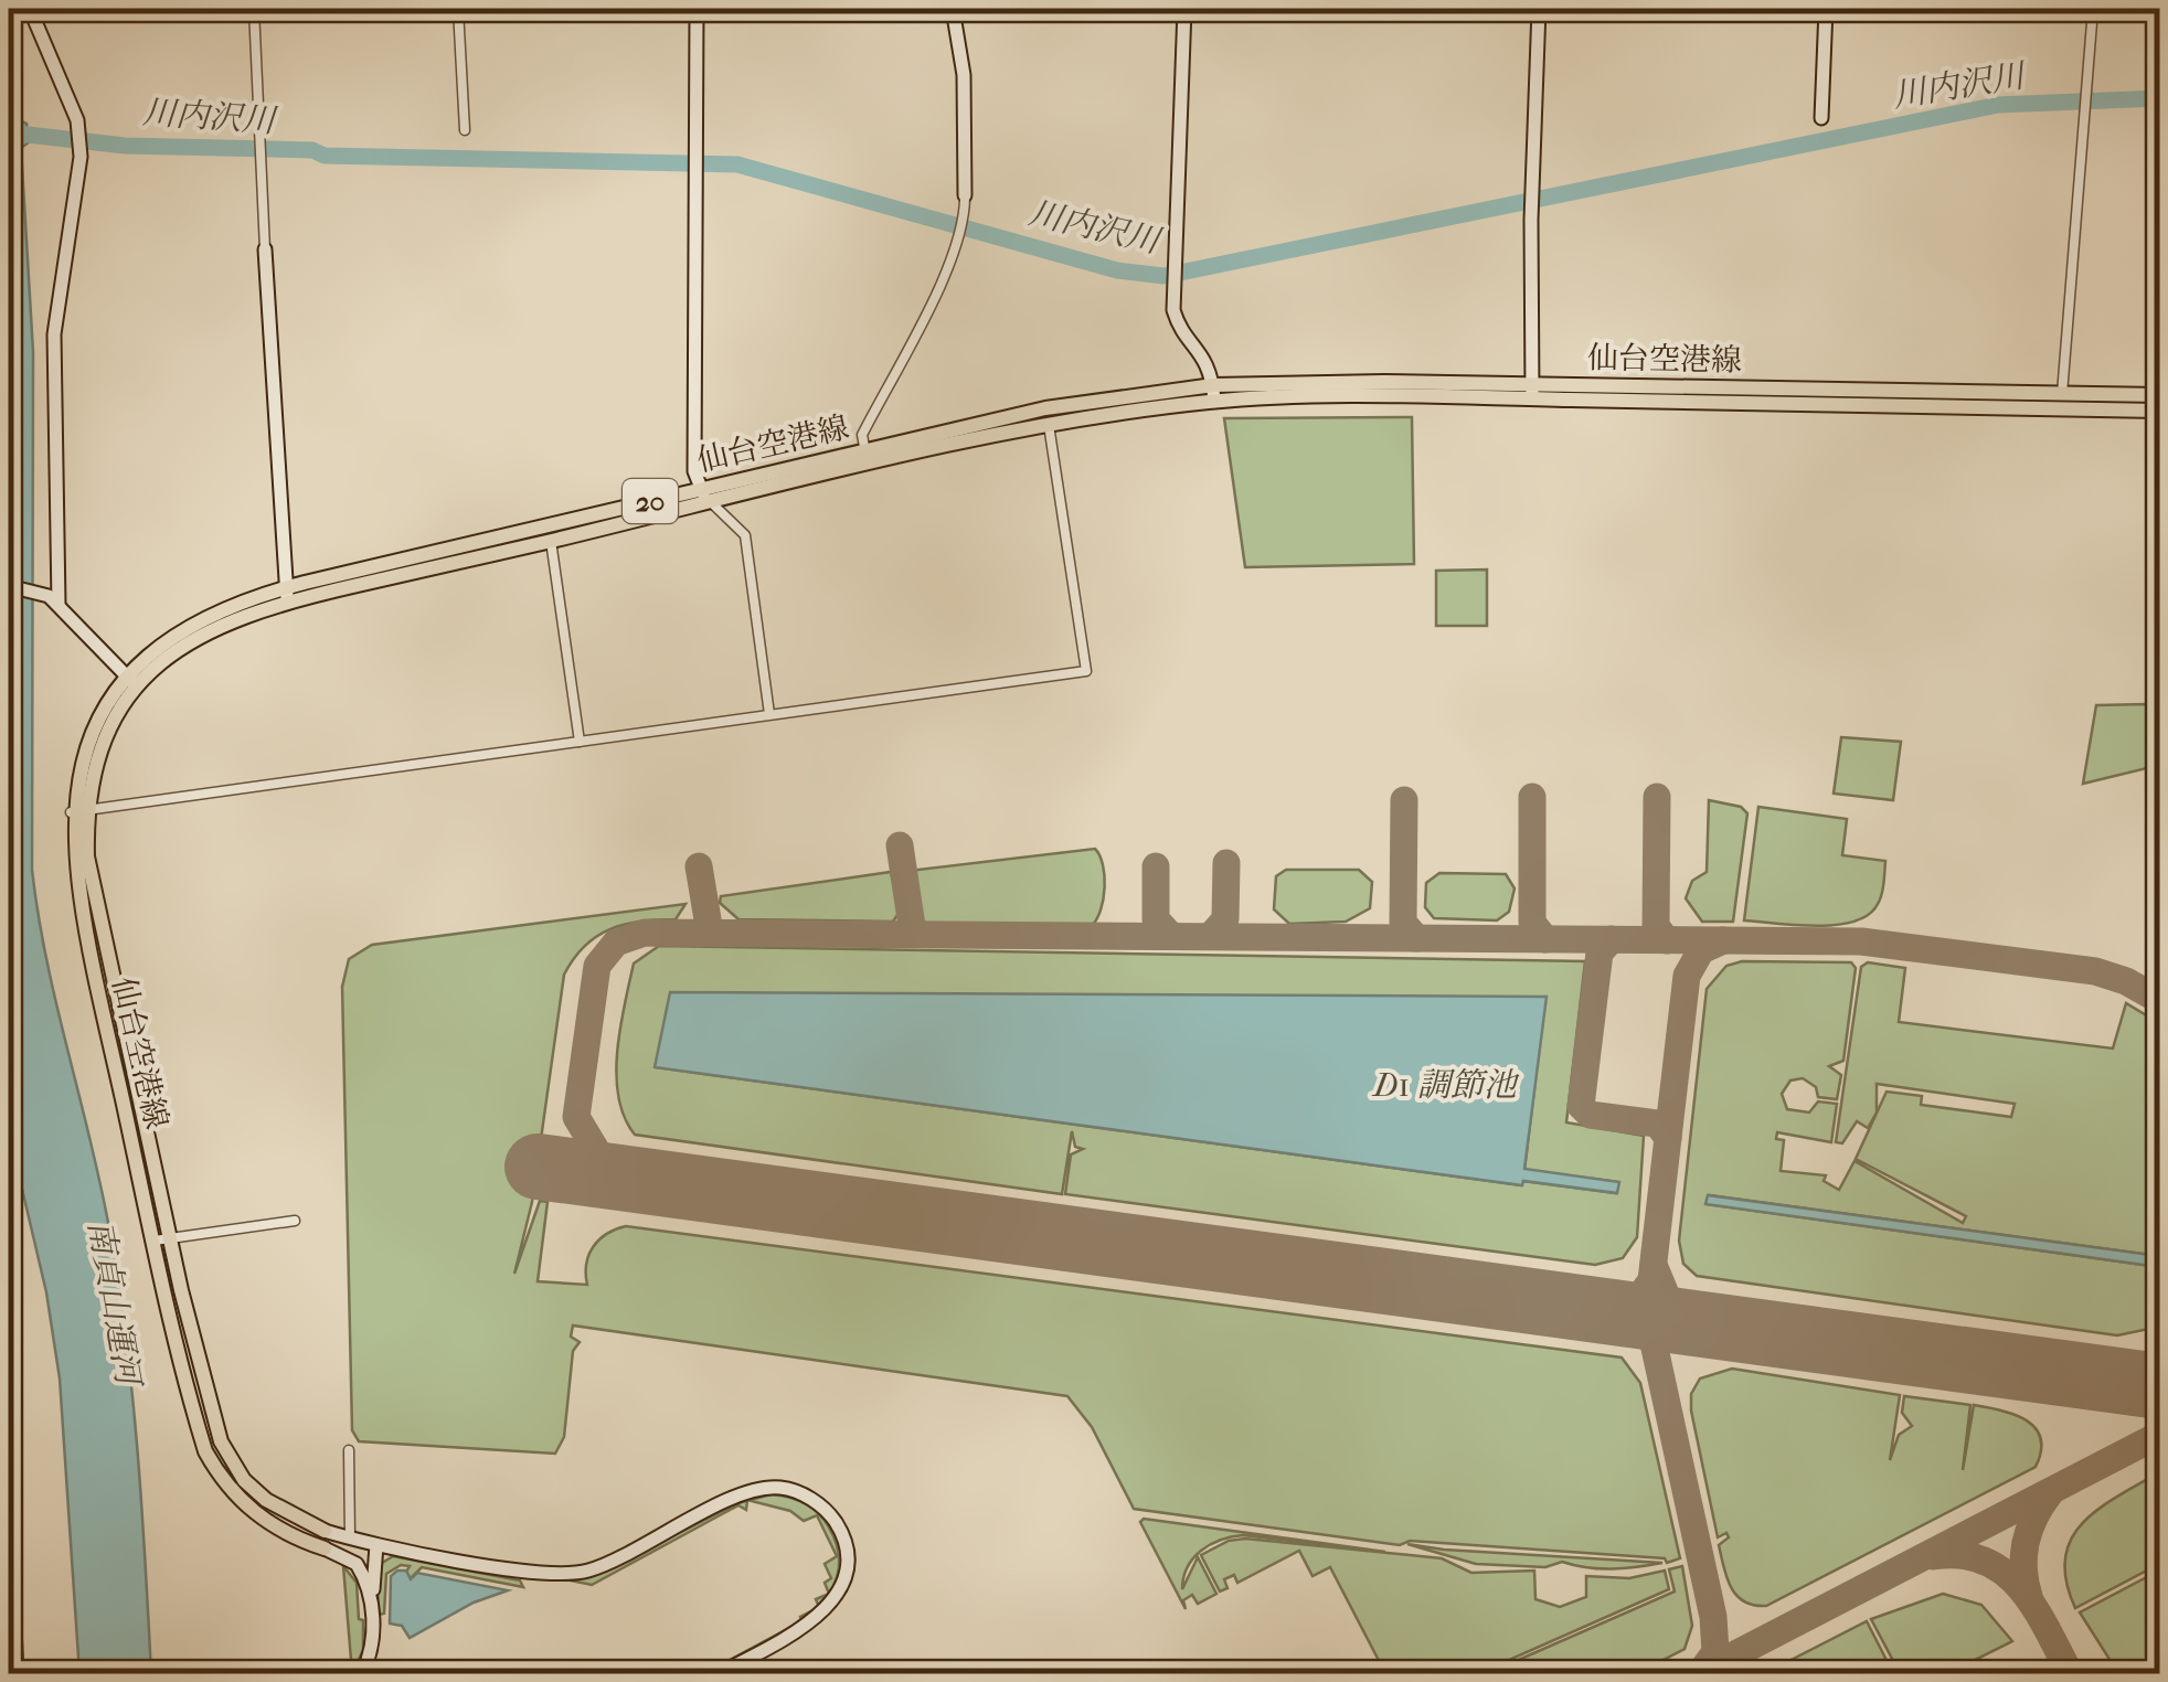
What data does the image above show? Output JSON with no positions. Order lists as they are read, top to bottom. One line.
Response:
{"streets":{"main road":["仙台空港線","20"]},"water":["川内沢川","D1 調節池","南貞山運河"]}
